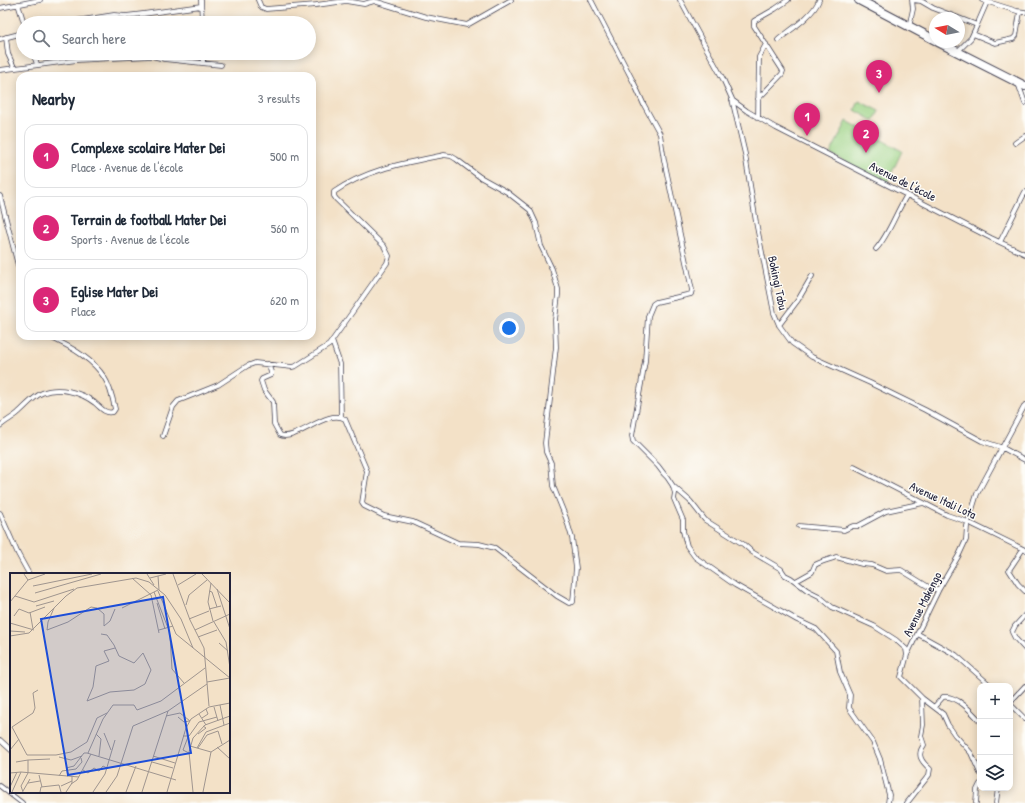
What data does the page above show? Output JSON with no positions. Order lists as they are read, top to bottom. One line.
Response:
{"streets":{"street":["Avenue de l'école","Bokingi Tabu","Avenue Itali Lota","Avenue Makengo"]},"crossings":[["Avenue de l'école","Bokingi Tabu"],["Bokingi Tabu","Avenue Makengo"],["Avenue Itali Lota","Avenue Makengo"]],"north":"left","page":{"search":"Search here","pins":["3","1","2"],"heading":["Nearby","3 results"],"list":[{"mark":"1","name":"Complexe scolaire Mater Dei","note":"Place · Avenue de l'école","value":"500 m"},{"mark":"2","name":"Terrain de football Mater Dei","note":"Sports · Avenue de l'école","value":"560 m"},{"mark":"3","name":"Eglise Mater Dei","note":"Place","value":"620 m"}],"map_buttons":["+","−"]}}
